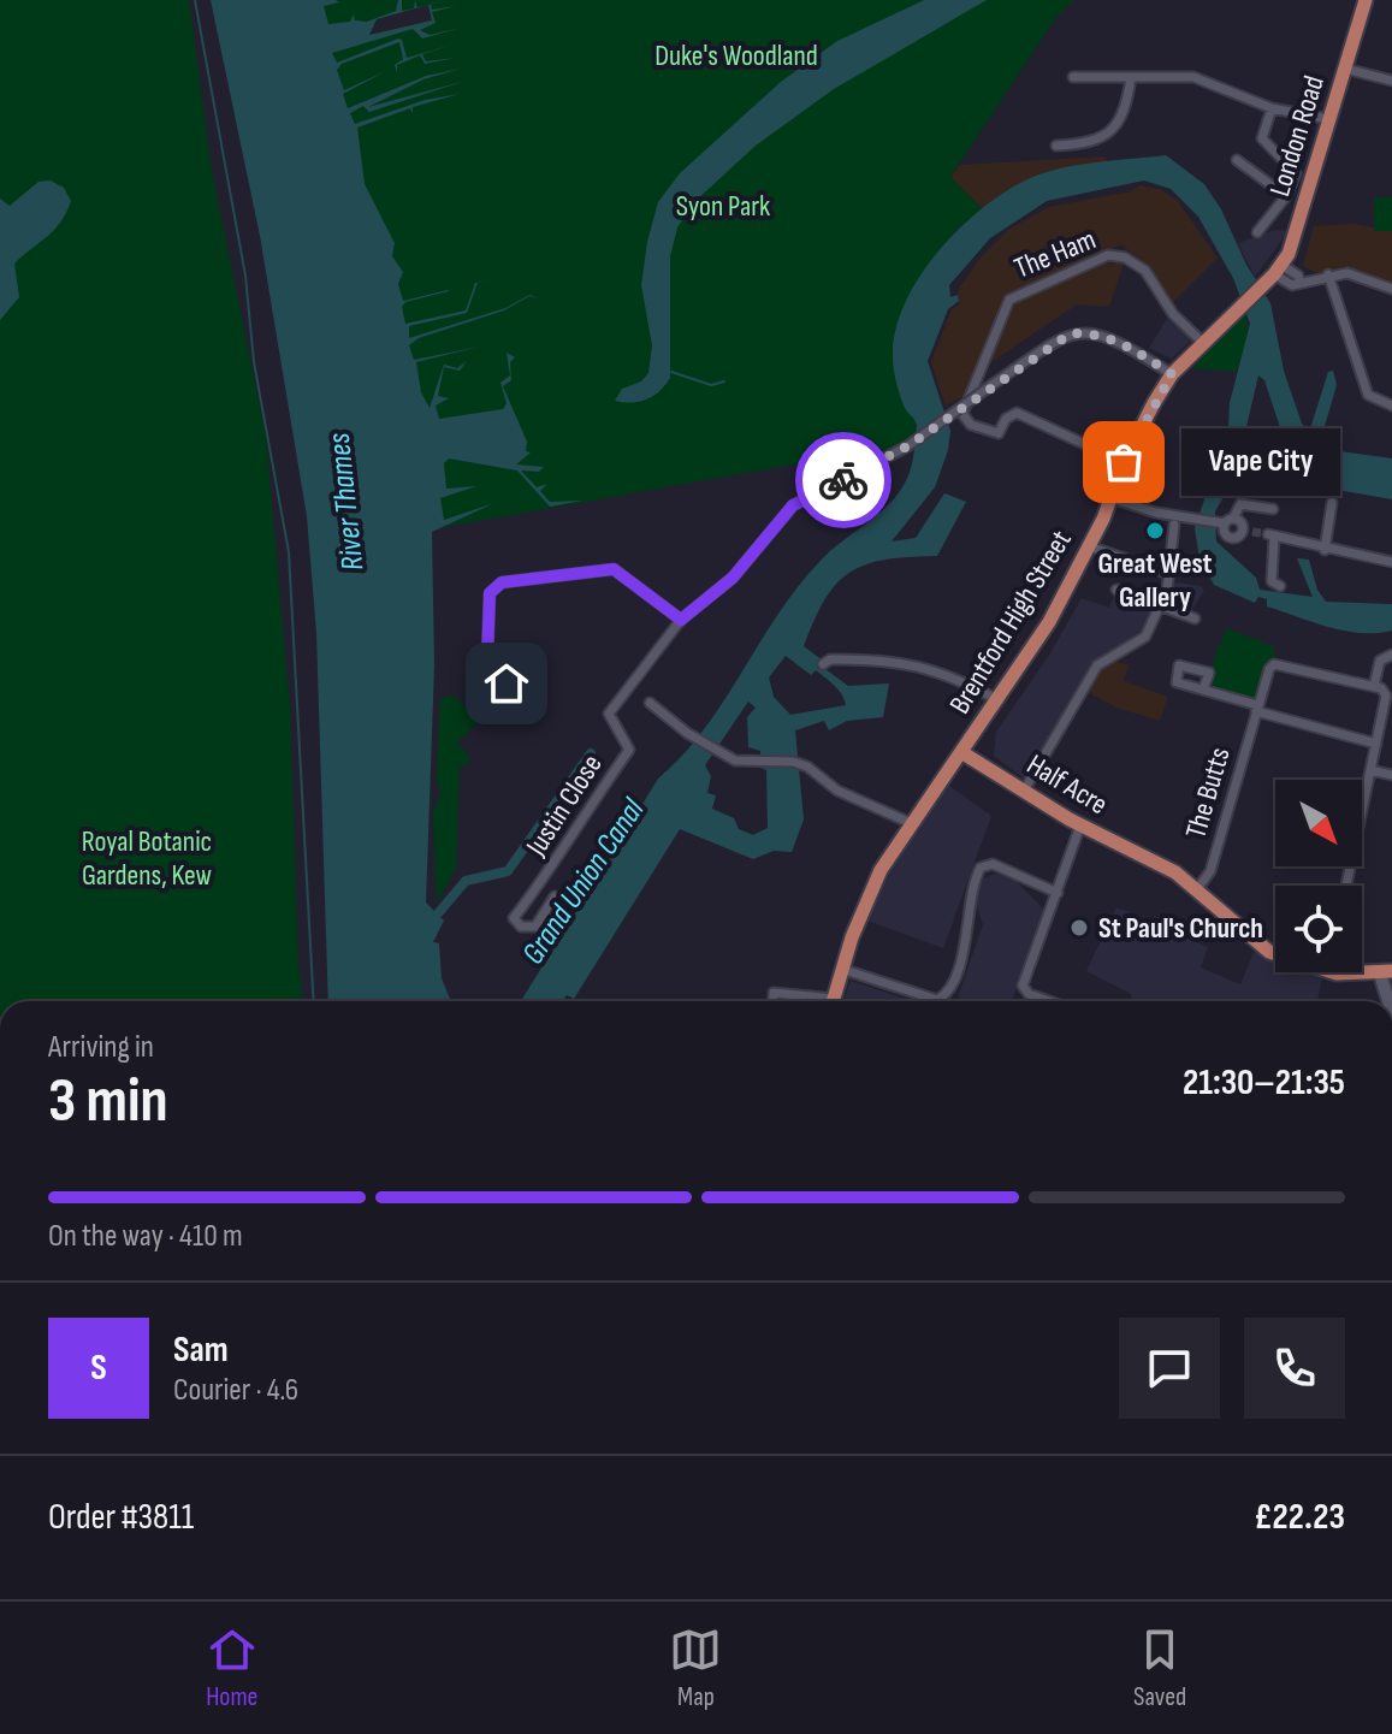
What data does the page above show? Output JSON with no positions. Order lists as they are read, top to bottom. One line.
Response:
{"streets":{"main road":["London Road","Brentford High Street","Half Acre"],"street":["The Ham","The Butts","Justin Close"]},"crossings":[["London Road","Brentford High Street"],["The Ham","Brentford High Street"],["Brentford High Street","Half Acre"],["Half Acre","The Butts"]],"water":["River Thames","Grand Union Canal"],"parks":["Duke's Woodland","Syon Park","Royal Botanic Gardens, Kew"],"places":["Vape City","Great West Gallery","St Paul's Church"],"north":"bottom right","page":{"bubble":"Vape City","heading":["3 min","Arriving in","21:30–21:35"],"panel":["Sam","Courier · 4.6","Order #3811","£22.23"],"bar":"On the way · 410 m","round":"S","tabs":["Home","Map","Saved"]}}
